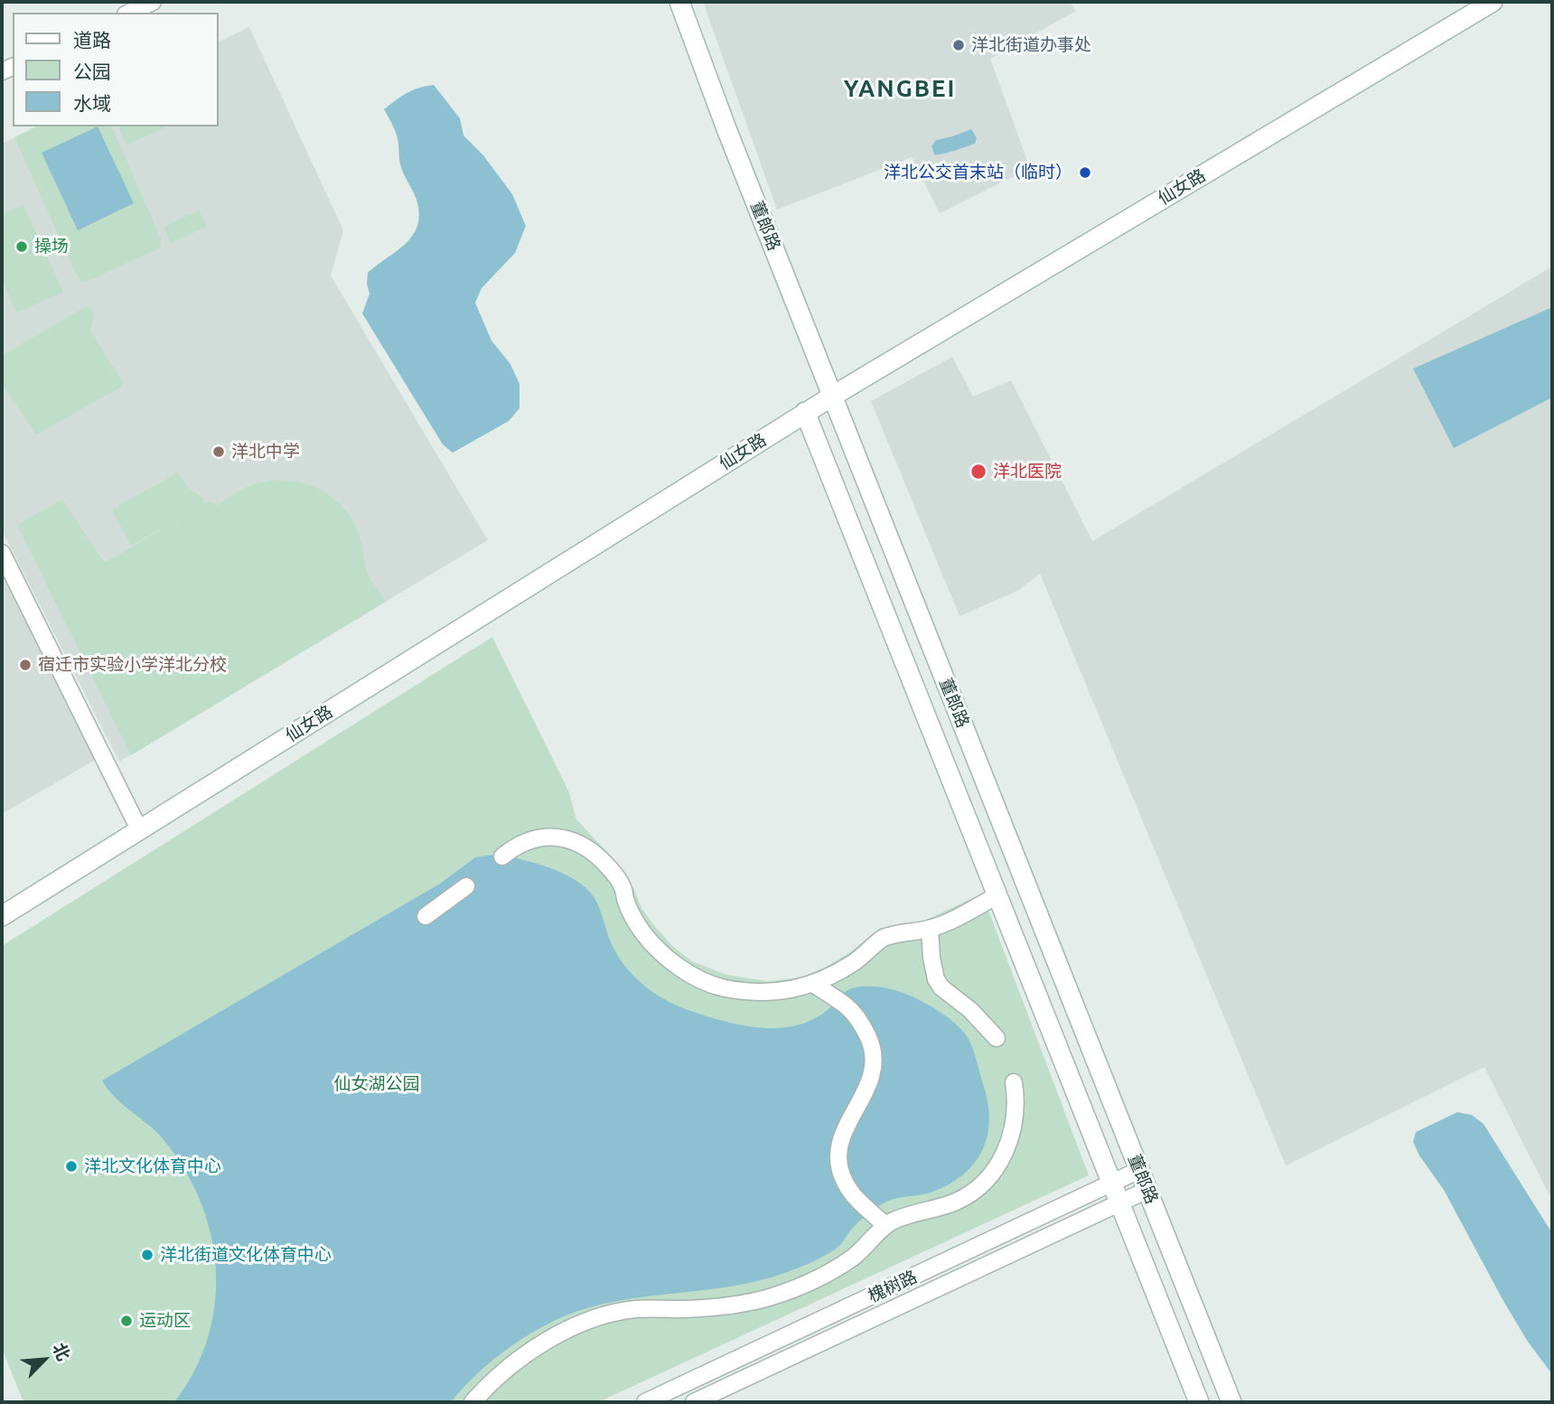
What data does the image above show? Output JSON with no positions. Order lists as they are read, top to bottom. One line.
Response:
{"streets":{"street":["仙女路","董郎路","槐树路"]},"crossings":[["仙女路","董郎路"],["董郎路","槐树路"]],"districts":["YANGBEI"],"parks":["仙女湖公园"],"places":["洋北街道办事处","洋北公交首末站（临时）","操场","洋北中学","洋北医院","宿迁市实验小学洋北分校","洋北文化体育中心","洋北街道文化体育中心","运动区"],"legend":["道路","公园","水域"],"north":"top right"}
